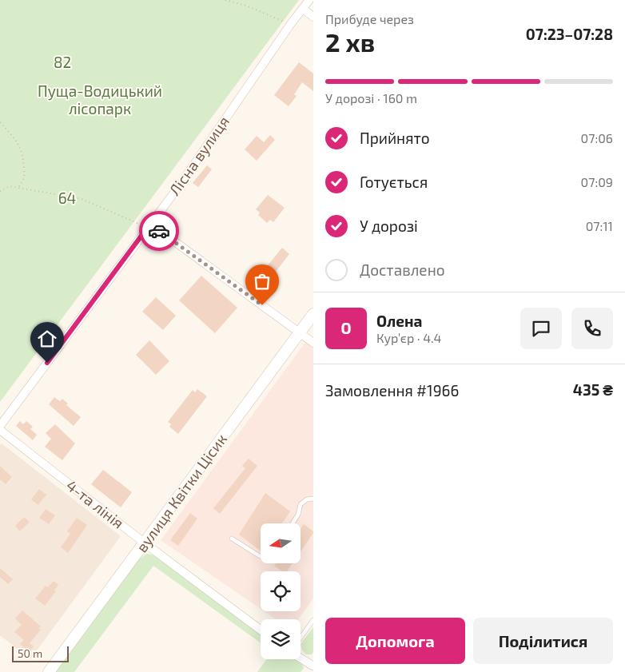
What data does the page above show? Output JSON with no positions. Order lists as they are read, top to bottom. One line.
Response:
{"streets":{"street":["Лісна вулиця","вулиця Квітки Цісик","4-та лінія"]},"crossings":[["вулиця Квітки Цісик","4-та лінія"]],"parks":["82","Пуща-Водицький лісопарк","64"],"scale_bar":"50 m","north":"left","page":{"heading":["2 хв","Прибуде через","07:23–07:28"],"panel":["Олена","Кур’єр · 4.4","Замовлення #1966","435 ₴"],"bar":"У дорозі · 160 m","list":[["Прийнято","07:06"],["Готується","07:09"],["У дорозі","07:11"],"Доставлено"],"round":"О","buttons":["Допомога","Поділитися"],"scale":"50 m"}}
